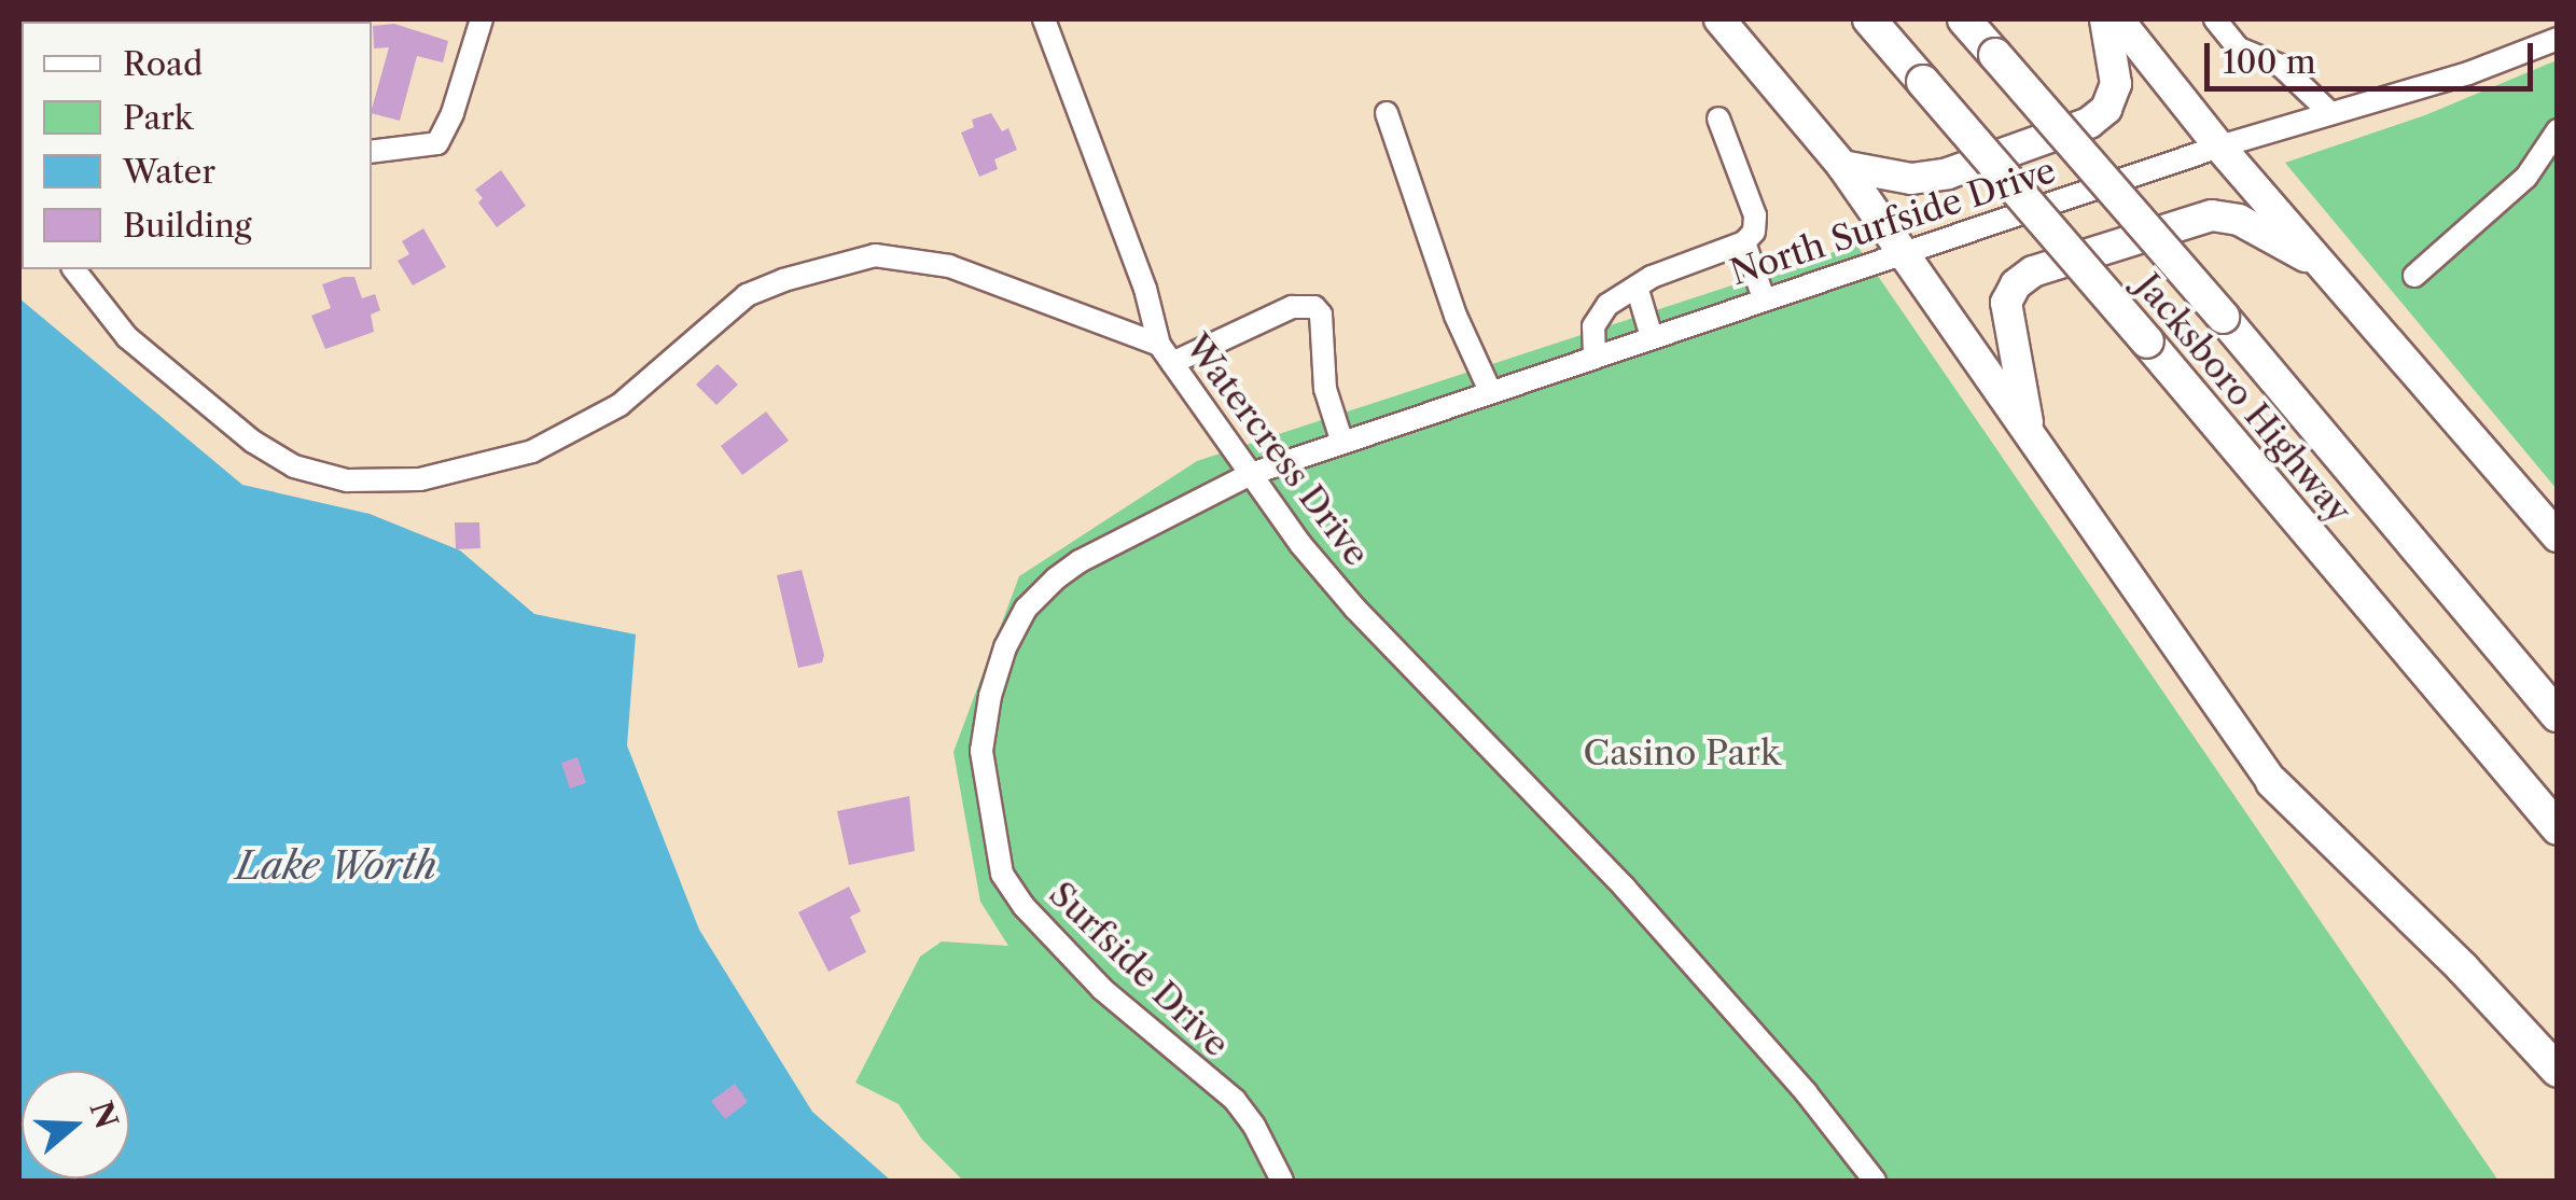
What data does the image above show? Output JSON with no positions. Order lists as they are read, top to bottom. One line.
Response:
{"streets":{"highway":["Jacksboro Highway"],"street":["North Surfside Drive","Watercress Drive","Surfside Drive"]},"crossings":[["North Surfside Drive","Watercress Drive"],["North Surfside Drive","Surfside Drive"],["Watercress Drive","Surfside Drive"]],"water":["Lake Worth"],"parks":["Casino Park"],"legend":["Road","Park","Water","Building"],"scale_bar":"100 m","north":"right"}
